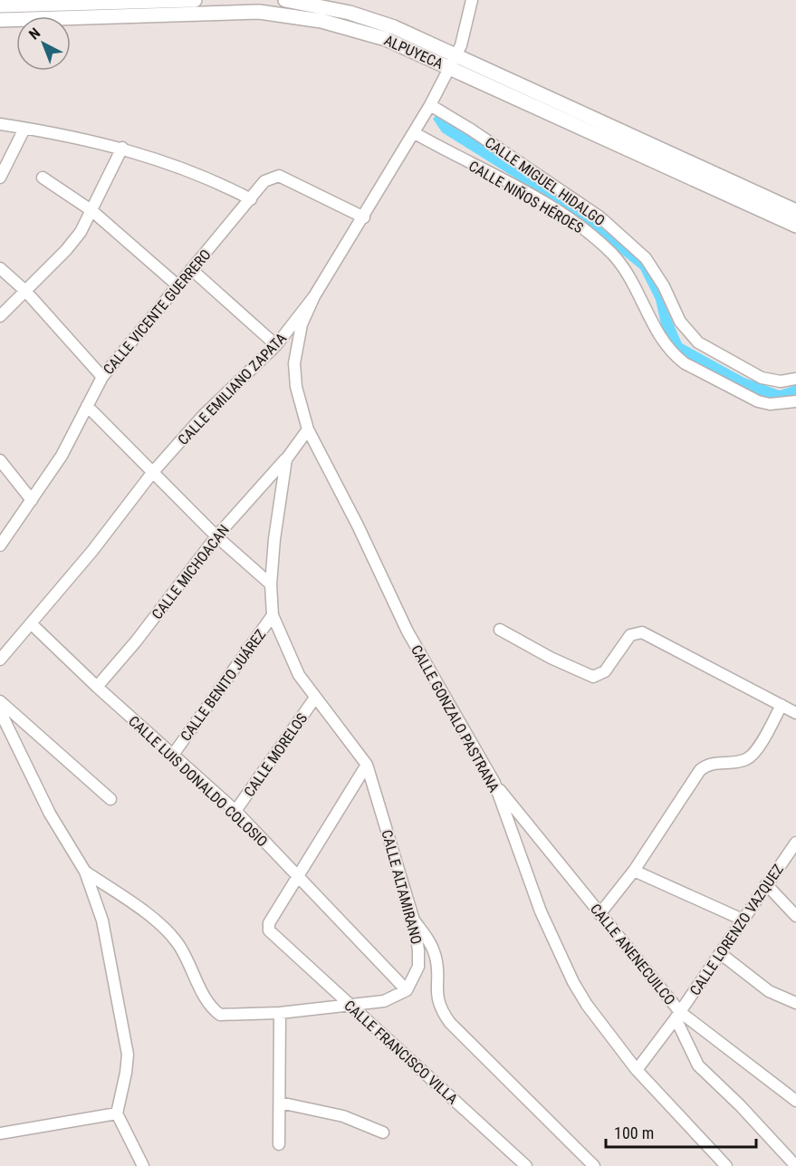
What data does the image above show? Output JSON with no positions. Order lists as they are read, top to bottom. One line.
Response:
{"streets":{"main road":["ALPUYECA"],"street":["CALLE MIGUEL HIDALGO","CALLE NIÑOS HÉROES","CALLE VICENTE GUERRERO","CALLE EMILIANO ZAPATA","CALLE MICHOACAN","CALLE BENITO JUÁREZ","CALLE GONZALO PASTRANA","CALLE MORELOS","CALLE LUIS DONALDO COLOSIO","CALLE ALTAMIRANO","CALLE LORENZO VAZQUEZ","CALLE ANENECUILCO","CALLE FRANCISCO VILLA"]},"crossings":[["ALPUYECA","CALLE EMILIANO ZAPATA"],["CALLE MIGUEL HIDALGO","CALLE EMILIANO ZAPATA"],["CALLE NIÑOS HÉROES","CALLE EMILIANO ZAPATA"],["CALLE VICENTE GUERRERO","CALLE EMILIANO ZAPATA"],["CALLE EMILIANO ZAPATA","CALLE GONZALO PASTRANA"],["CALLE EMILIANO ZAPATA","CALLE LUIS DONALDO COLOSIO"],["CALLE MICHOACAN","CALLE LUIS DONALDO COLOSIO"],["CALLE MICHOACAN","CALLE ALTAMIRANO"],["CALLE BENITO JUÁREZ","CALLE LUIS DONALDO COLOSIO"],["CALLE BENITO JUÁREZ","CALLE ALTAMIRANO"],["CALLE GONZALO PASTRANA","CALLE ALTAMIRANO"],["CALLE GONZALO PASTRANA","CALLE LORENZO VAZQUEZ"],["CALLE GONZALO PASTRANA","CALLE ANENECUILCO"],["CALLE MORELOS","CALLE LUIS DONALDO COLOSIO"],["CALLE MORELOS","CALLE ALTAMIRANO"],["CALLE LUIS DONALDO COLOSIO","CALLE ALTAMIRANO"],["CALLE LUIS DONALDO COLOSIO","CALLE FRANCISCO VILLA"],["CALLE LORENZO VAZQUEZ","CALLE ANENECUILCO"]],"scale_bar":"100 m","north":"top left"}
